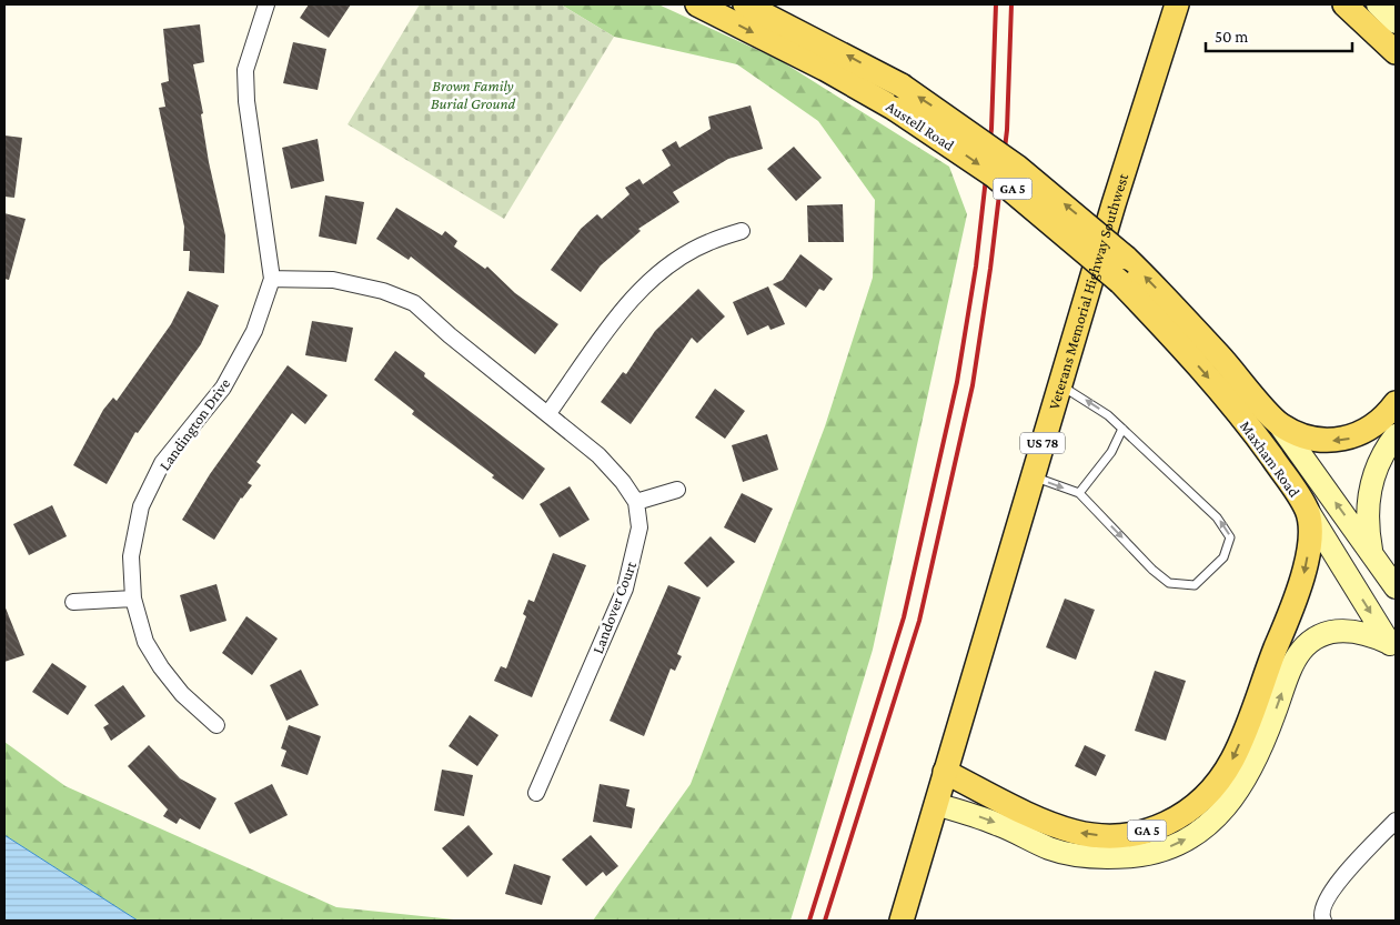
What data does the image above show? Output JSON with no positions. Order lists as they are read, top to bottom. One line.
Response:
{"streets":{"main road":["Austell Road","GA 5","Veterans Memorial Highway Southwest","US 78","Maxham Road"],"street":["Landington Drive","Landover Court"]},"crossings":[["Austell Road","Maxham Road"],["GA 5","Veterans Memorial Highway Southwest"],["GA 5","US 78"],["GA 5","Maxham Road"],["Veterans Memorial Highway Southwest","US 78"],["Landington Drive","Landover Court"]],"parks":["Brown Family Burial Ground"],"scale_bar":"50 m"}
